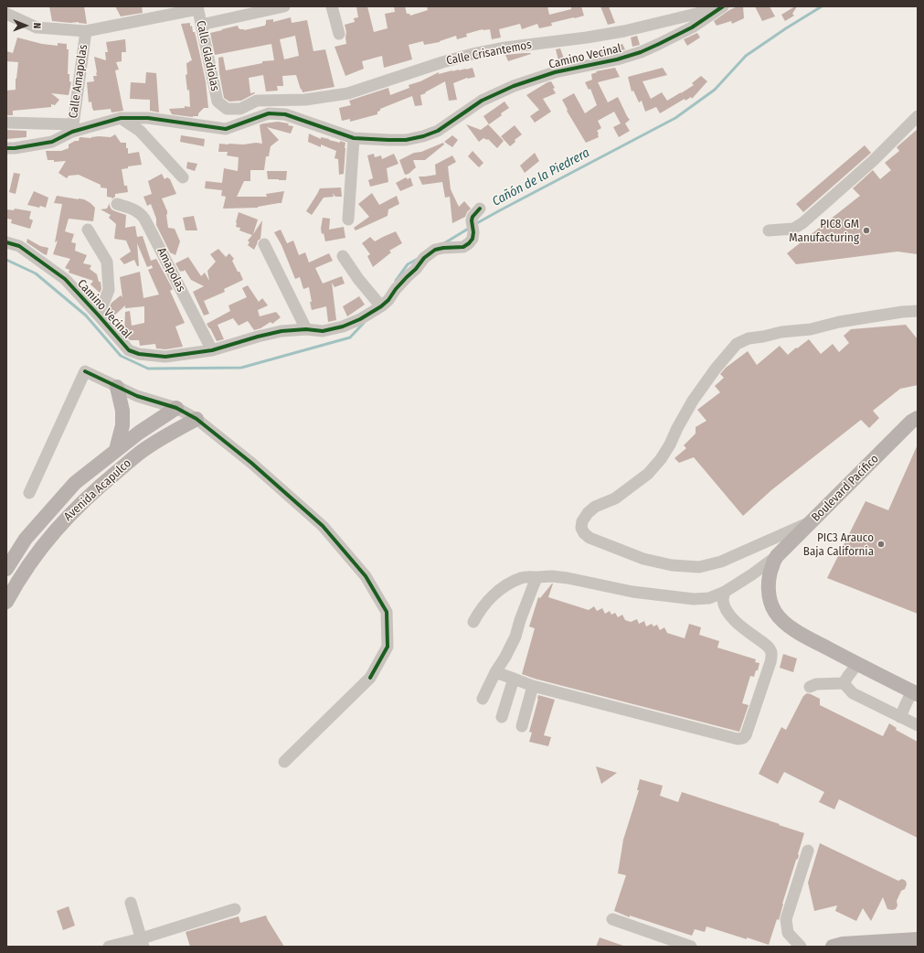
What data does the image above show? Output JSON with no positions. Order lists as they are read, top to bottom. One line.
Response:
{"streets":{"main road":["Boulevard Pacífico","Avenida Acapulco"],"street":["Calle Crisantemos","Calle Gladiolas","Camino Vecinal","Calle Amapolas","Amapolas"]},"crossings":[["Calle Crisantemos","Calle Gladiolas"],["Calle Crisantemos","Camino Vecinal"],["Camino Vecinal","Calle Amapolas"],["Camino Vecinal","Amapolas"]],"water":["Cañón de la Piedrera"],"places":["PIC8 GM Manufacturing","PIC3 Arauco Baja California"],"north":"right"}
